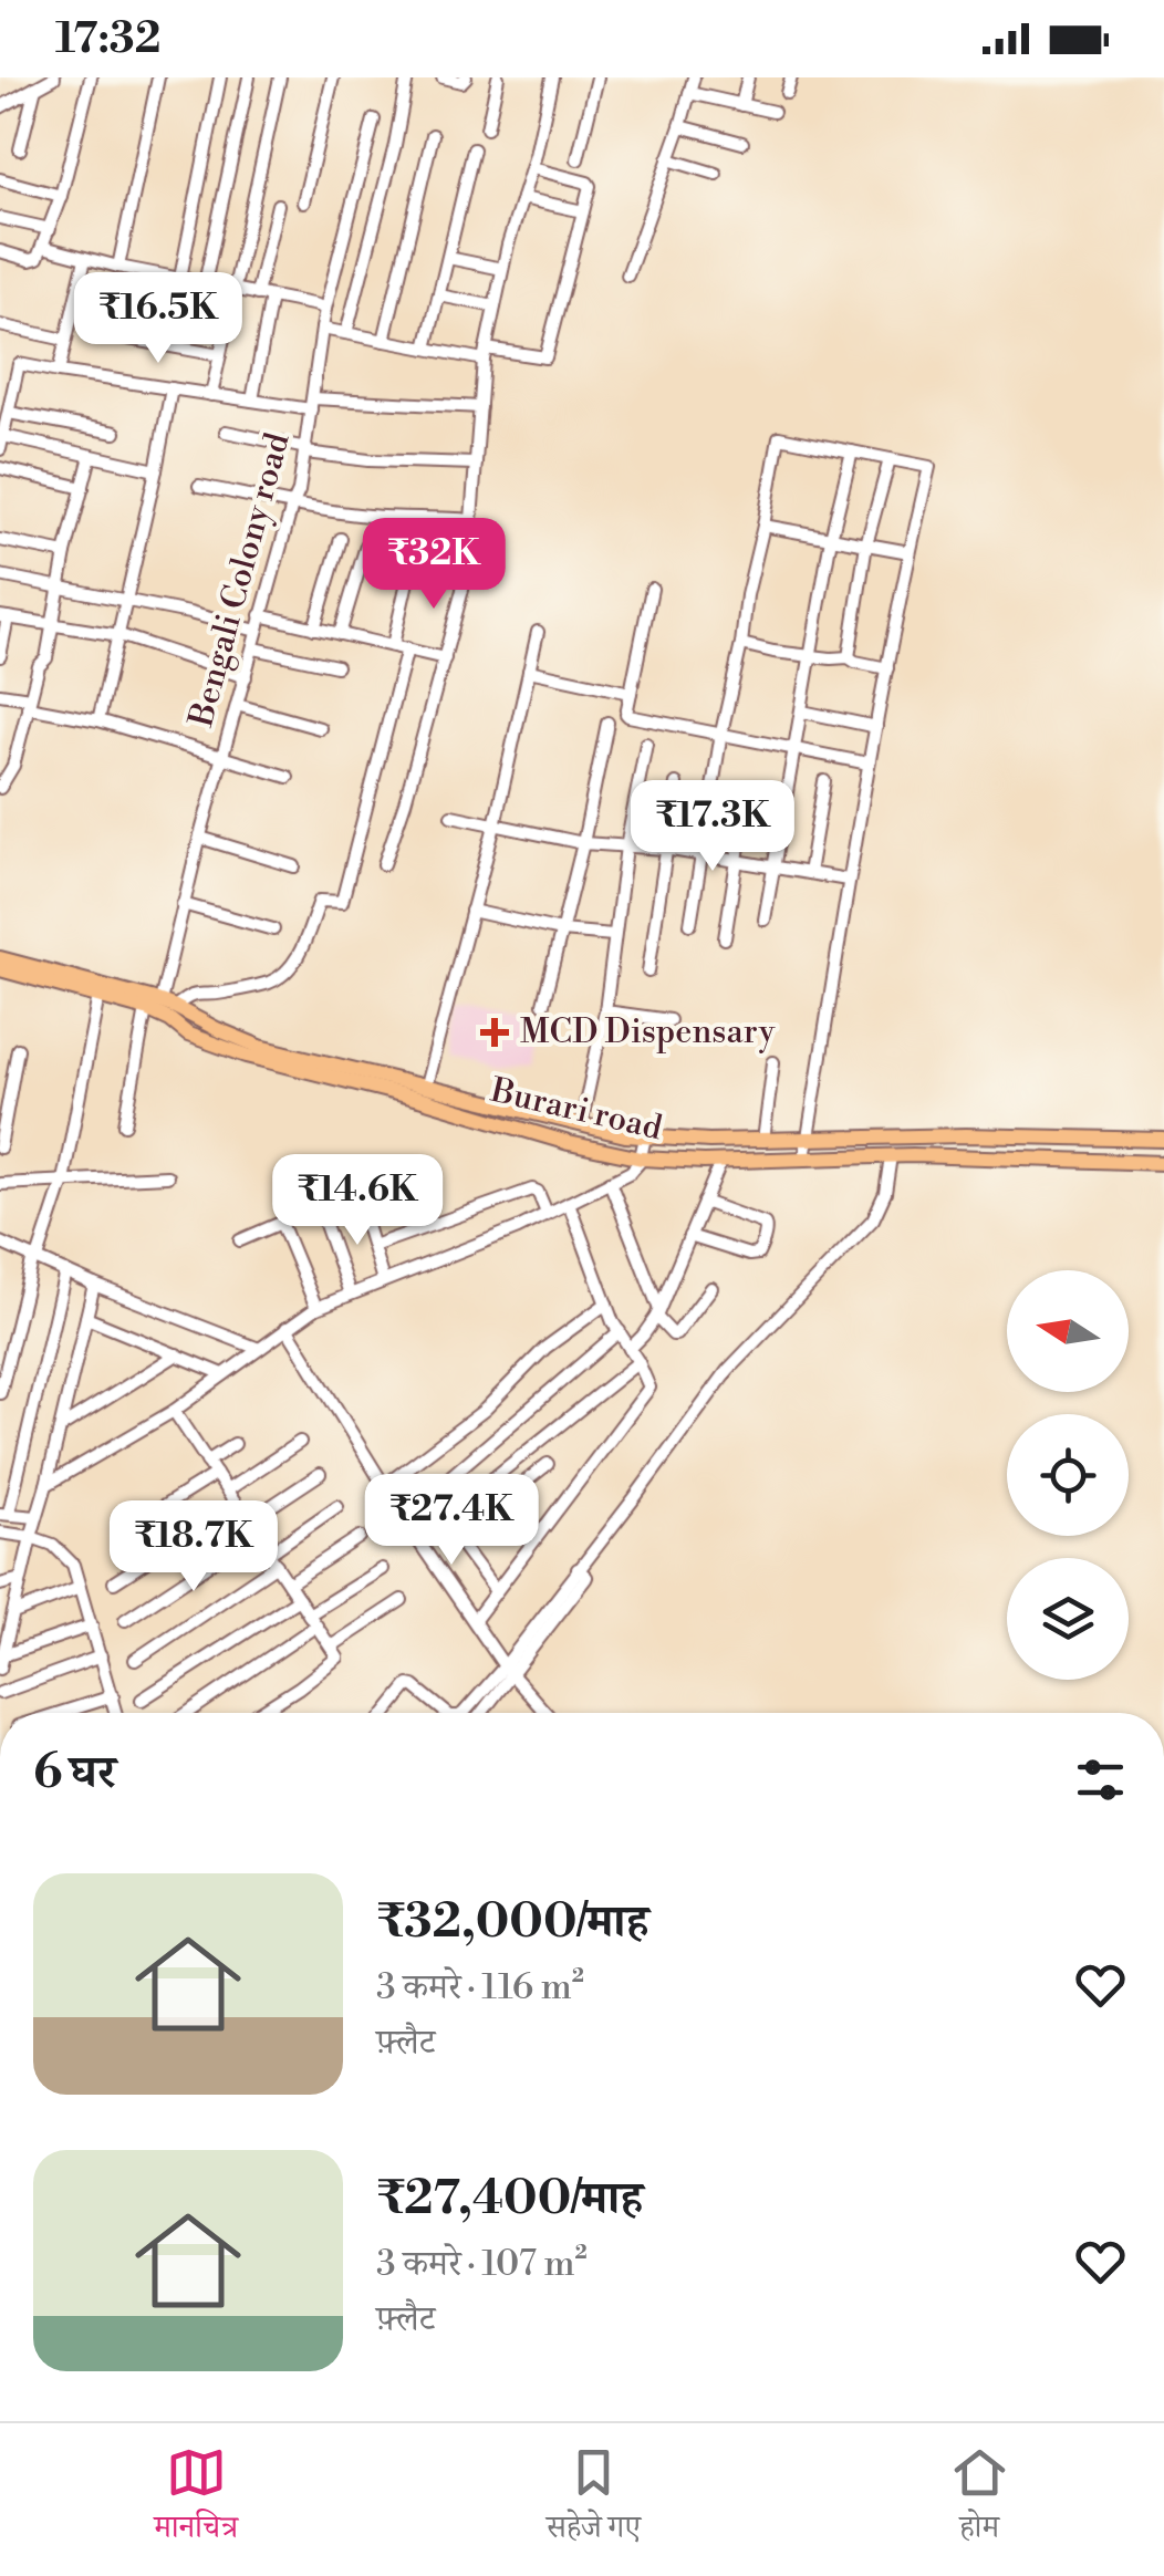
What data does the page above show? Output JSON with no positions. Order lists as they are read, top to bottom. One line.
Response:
{"streets":{"main road":["Burari road"],"street":["Bengali Colony road"]},"crossings":[["Bengali Colony road","Burari road"]],"places":{"health":["MCD Dispensary"]},"north":"left","page":{"status":"17:32","price":["₹16.5K","₹32K","₹17.3K","₹14.6K","₹27.4K","₹18.7K"],"heading":"6 घर","list":[{"name":"₹32,000/माह","note":"3 कमरे · 116 m² · फ़्लैट"},{"name":"₹27,400/माह","note":"3 कमरे · 107 m² · फ़्लैट"}],"tabs":["मानचित्र","सहेजे गए","होम"]}}
